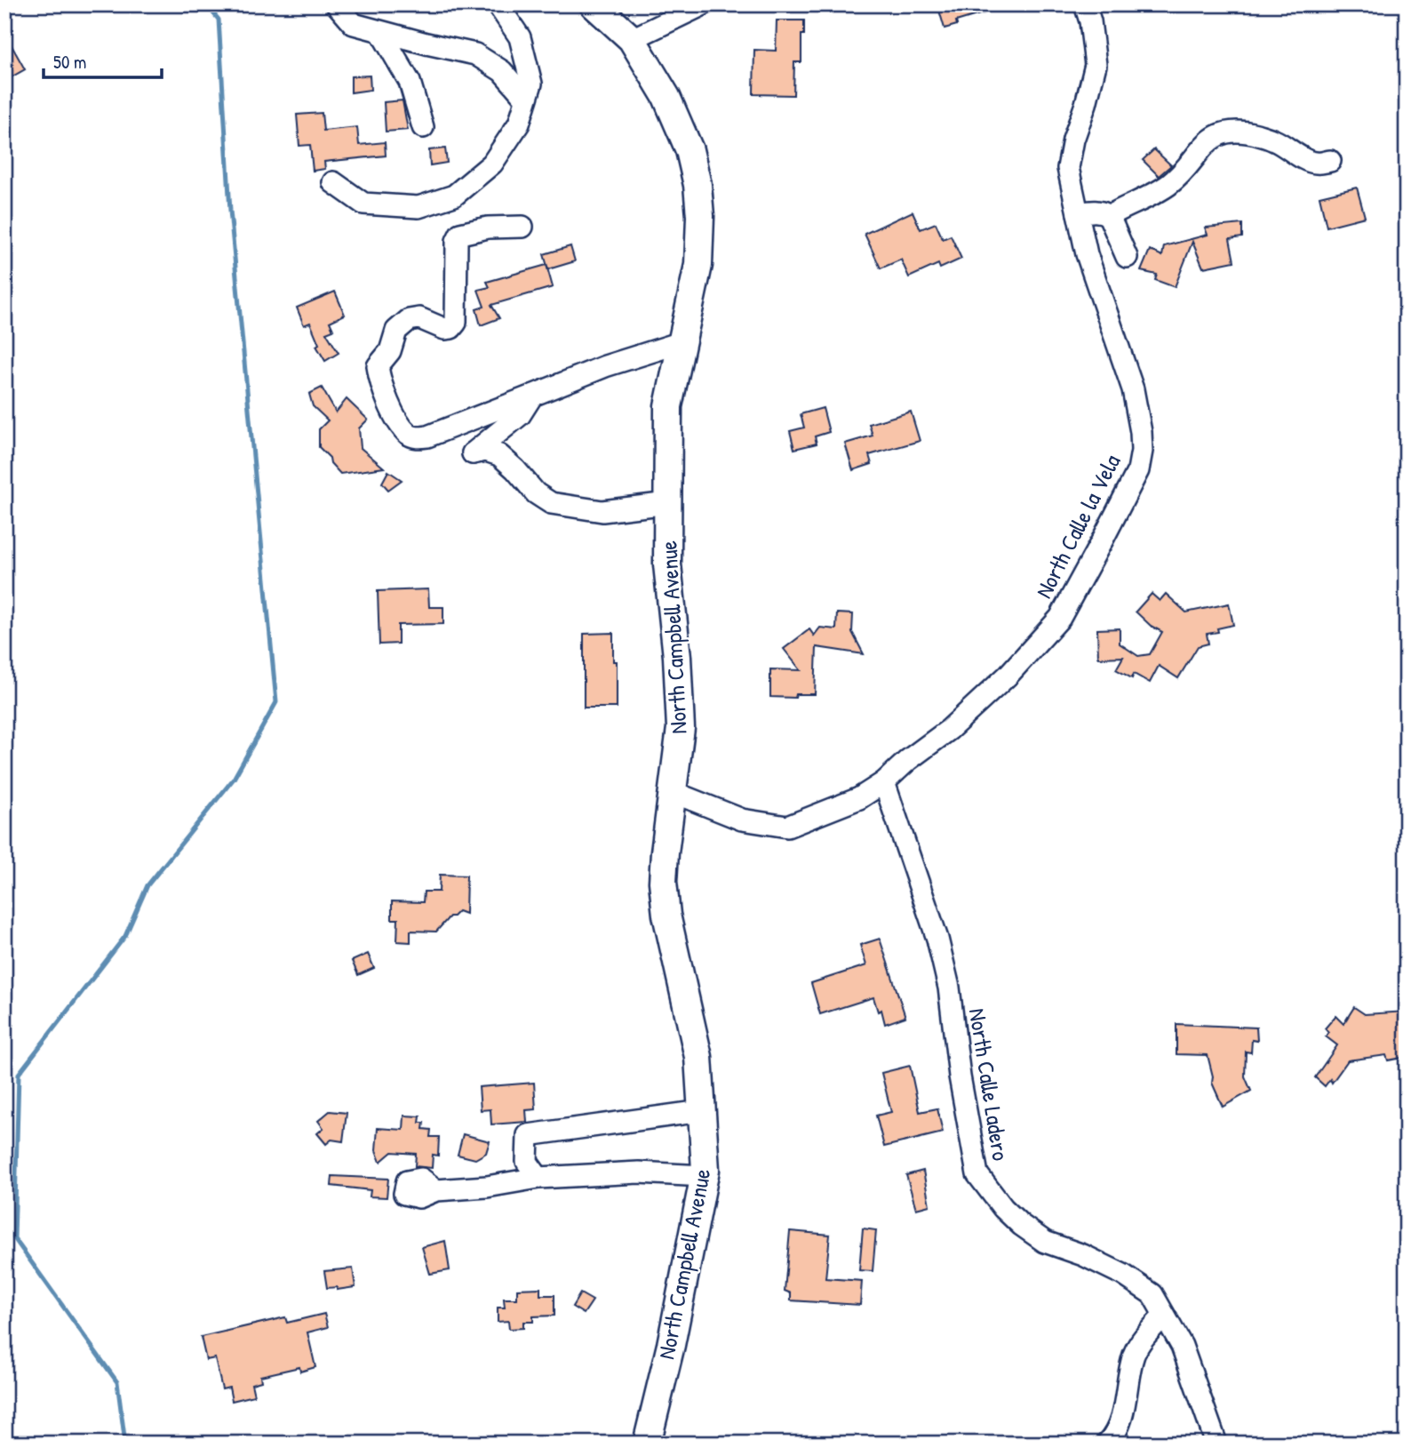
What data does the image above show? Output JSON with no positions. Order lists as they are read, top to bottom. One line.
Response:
{"streets":{"main road":["North Campbell Avenue"],"street":["North Calle la Vela","North Calle Ladero"]},"crossings":[["North Calle la Vela","North Campbell Avenue"],["North Calle la Vela","North Calle Ladero"]],"scale_bar":"50 m"}
